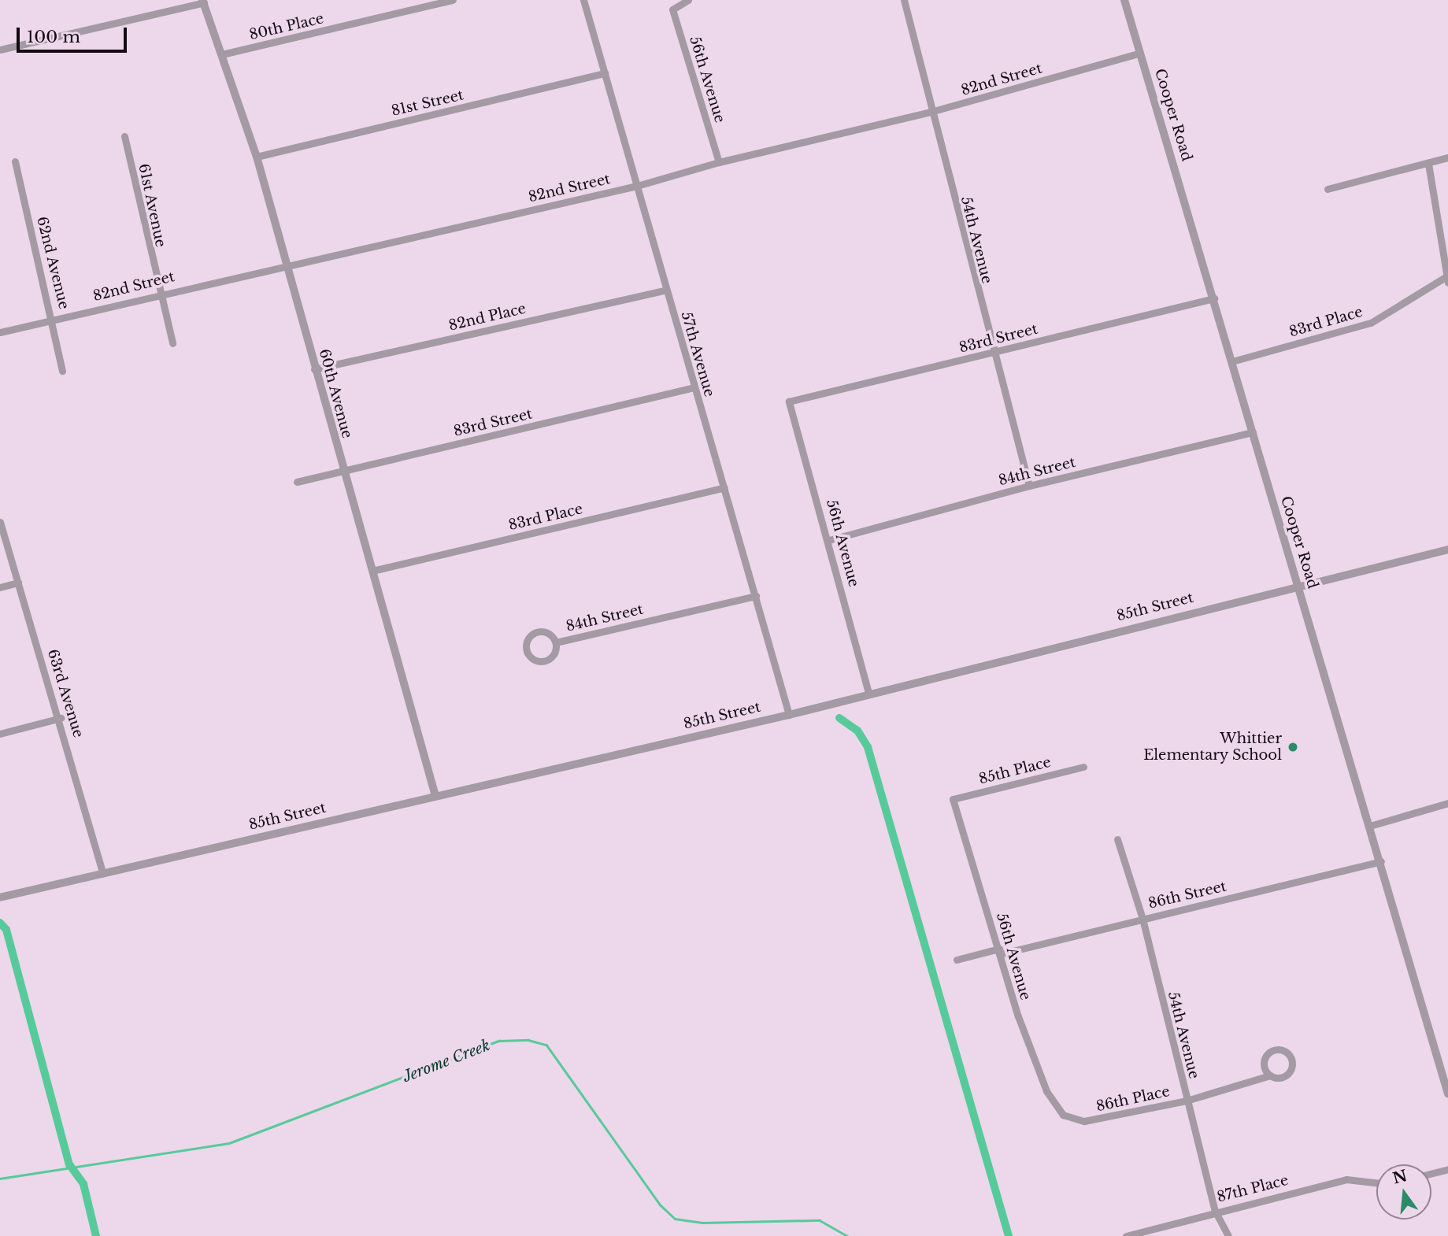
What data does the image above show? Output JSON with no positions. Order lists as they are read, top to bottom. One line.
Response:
{"streets":{"street":["80th Place","56th Avenue","82nd Street","81st Street","Cooper Road","61st Avenue","54th Avenue","62nd Avenue","82nd Place","83rd Place","83rd Street","57th Avenue","60th Avenue","84th Street","85th Street","63rd Avenue","85th Place","86th Street","86th Place","87th Place"]},"crossings":[["80th Place","60th Avenue"],["56th Avenue","82nd Street"],["56th Avenue","83rd Street"],["56th Avenue","84th Street"],["56th Avenue","85th Street"],["56th Avenue","85th Place"],["56th Avenue","86th Street"],["56th Avenue","86th Place"],["82nd Street","Cooper Road"],["82nd Street","61st Avenue"],["82nd Street","54th Avenue"],["82nd Street","62nd Avenue"],["82nd Street","57th Avenue"],["82nd Street","60th Avenue"],["81st Street","57th Avenue"],["81st Street","60th Avenue"],["Cooper Road","83rd Place"],["Cooper Road","83rd Street"],["Cooper Road","84th Street"],["Cooper Road","85th Street"],["Cooper Road","86th Street"],["54th Avenue","83rd Street"],["54th Avenue","84th Street"],["54th Avenue","86th Street"],["54th Avenue","86th Place"],["54th Avenue","87th Place"],["82nd Place","57th Avenue"],["82nd Place","60th Avenue"],["83rd Place","57th Avenue"],["83rd Place","60th Avenue"],["83rd Street","57th Avenue"],["83rd Street","60th Avenue"],["57th Avenue","84th Street"],["57th Avenue","85th Street"],["60th Avenue","85th Street"],["85th Street","63rd Avenue"]],"water":["Jerome Creek"],"places":["Whittier Elementary School"],"scale_bar":"100 m","north":"top"}
